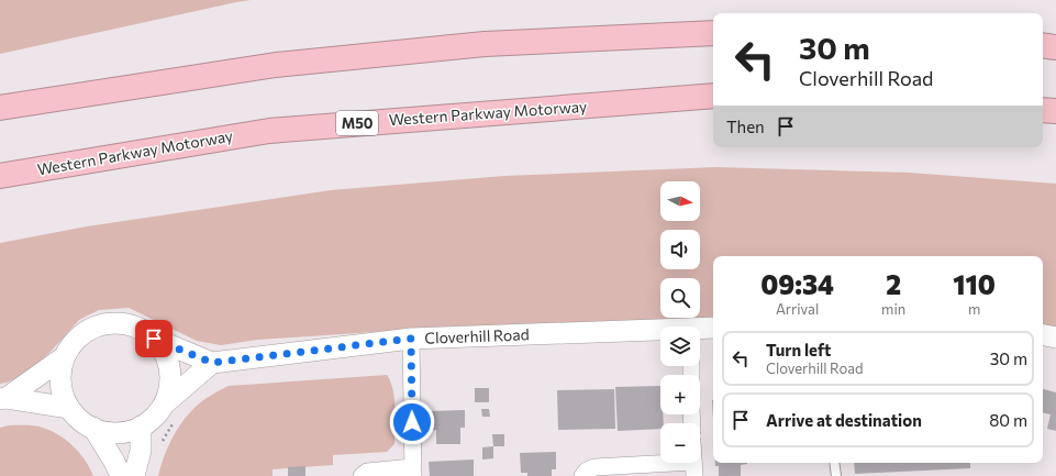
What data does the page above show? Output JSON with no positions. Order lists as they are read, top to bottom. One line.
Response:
{"streets":{"highway":["Western Parkway Motorway","M50"],"street":["Cloverhill Road"]},"north":"right","page":{"turn":["30 m","Cloverhill Road"],"then":"Then","map_buttons":["+","−"],"eta":["09:34","Arrival","2","min","110","m"],"list":[{"name":"Turn left","note":"Cloverhill Road","value":"30 m"},{"name":"Arrive at destination","value":"80 m"}]}}
